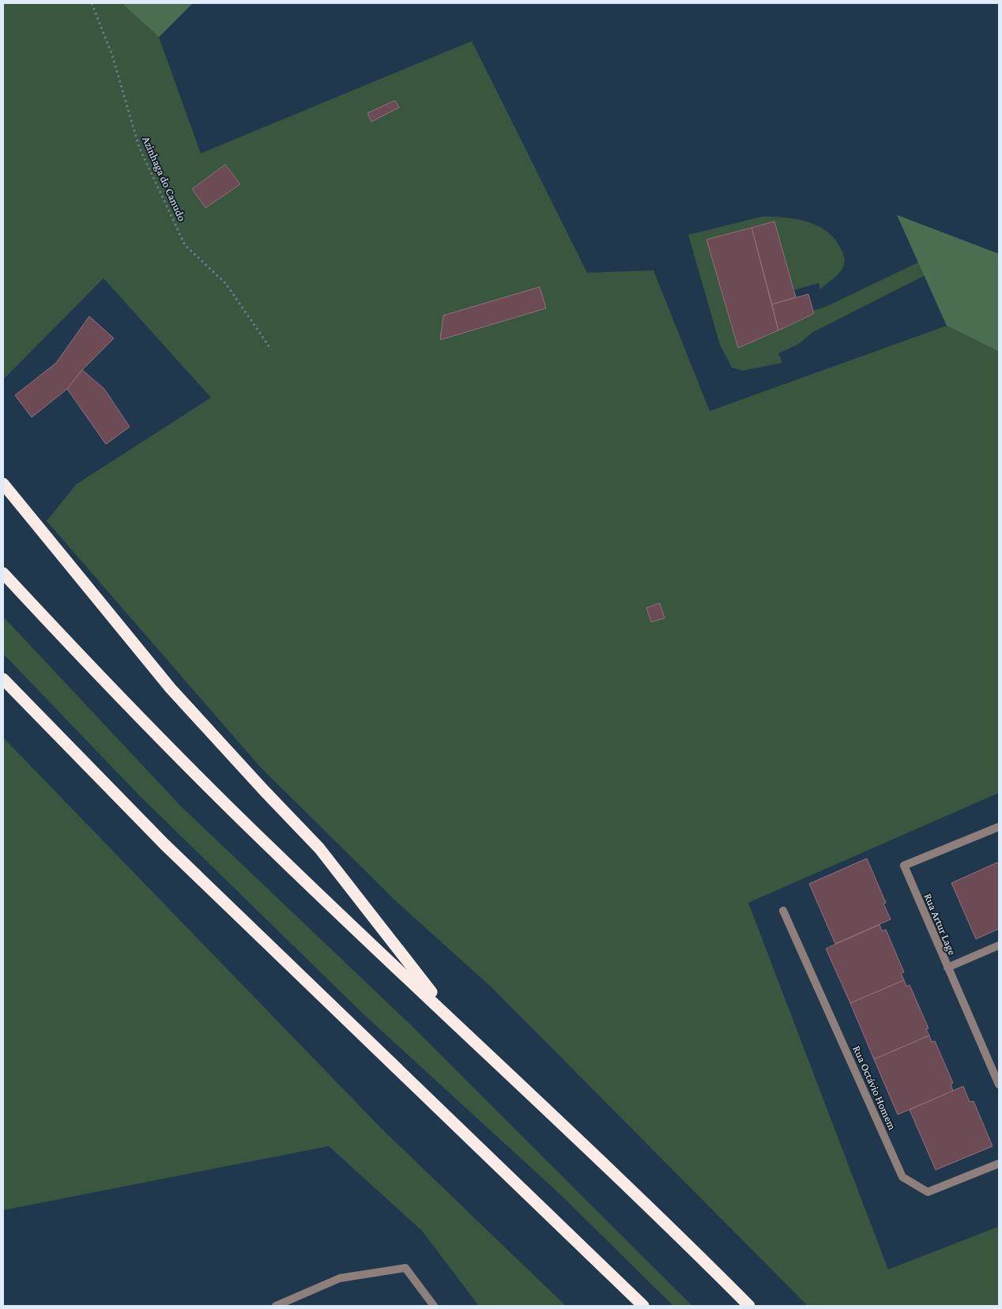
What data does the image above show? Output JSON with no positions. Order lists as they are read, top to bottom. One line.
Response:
{"streets":{"street":["Rua Artur Lage","Rua Octávio Homem"],"path":["Azinhaga do Canudo"]}}
